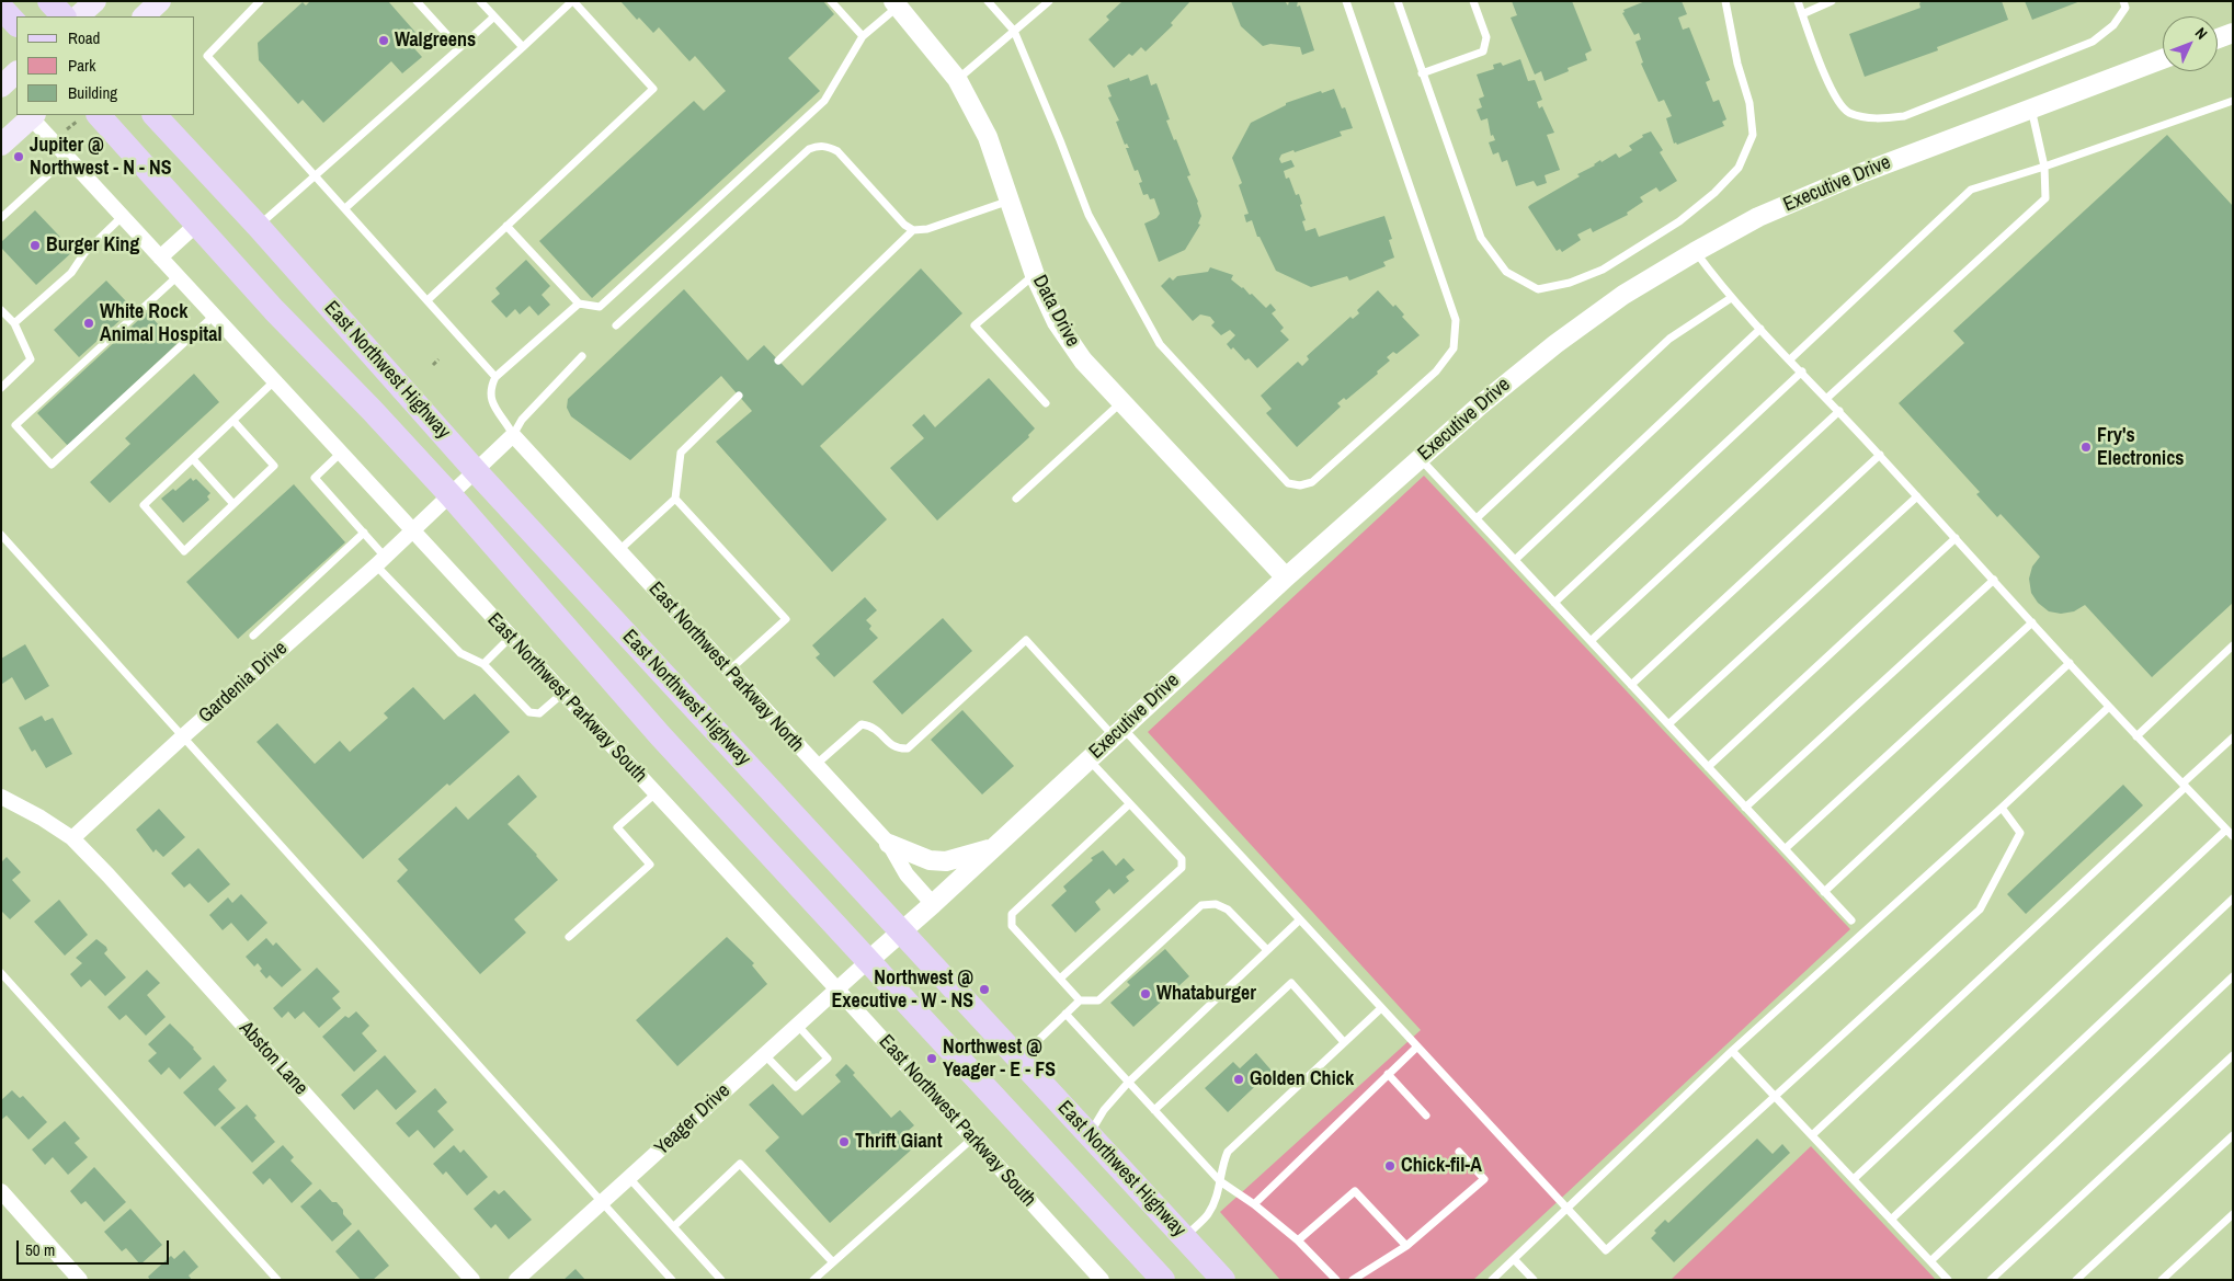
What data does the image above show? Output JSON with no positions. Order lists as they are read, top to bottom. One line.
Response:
{"streets":{"main road":["East Northwest Highway"],"street":["Executive Drive","Data Drive","East Northwest Parkway North","Gardenia Drive","East Northwest Parkway South","Abston Lane","Yeager Drive"]},"crossings":[["Executive Drive","Data Drive"],["Executive Drive","East Northwest Highway"],["Executive Drive","East Northwest Parkway North"],["Executive Drive","Yeager Drive"],["East Northwest Highway","Gardenia Drive"],["East Northwest Highway","Yeager Drive"],["East Northwest Parkway North","Gardenia Drive"],["Gardenia Drive","East Northwest Parkway South"],["Gardenia Drive","Abston Lane"],["East Northwest Parkway South","Yeager Drive"]],"places":["Walgreens","Jupiter @ Northwest - N - NS","Burger King","White Rock Animal Hospital","Fry's Electronics","Northwest @ Executive - W - NS","Whataburger","Northwest @ Yeager - E - FS","Golden Chick","Thrift Giant","Chick-fil-A"],"legend":["Road","Park","Building"],"scale_bar":"50 m","north":"top right"}
